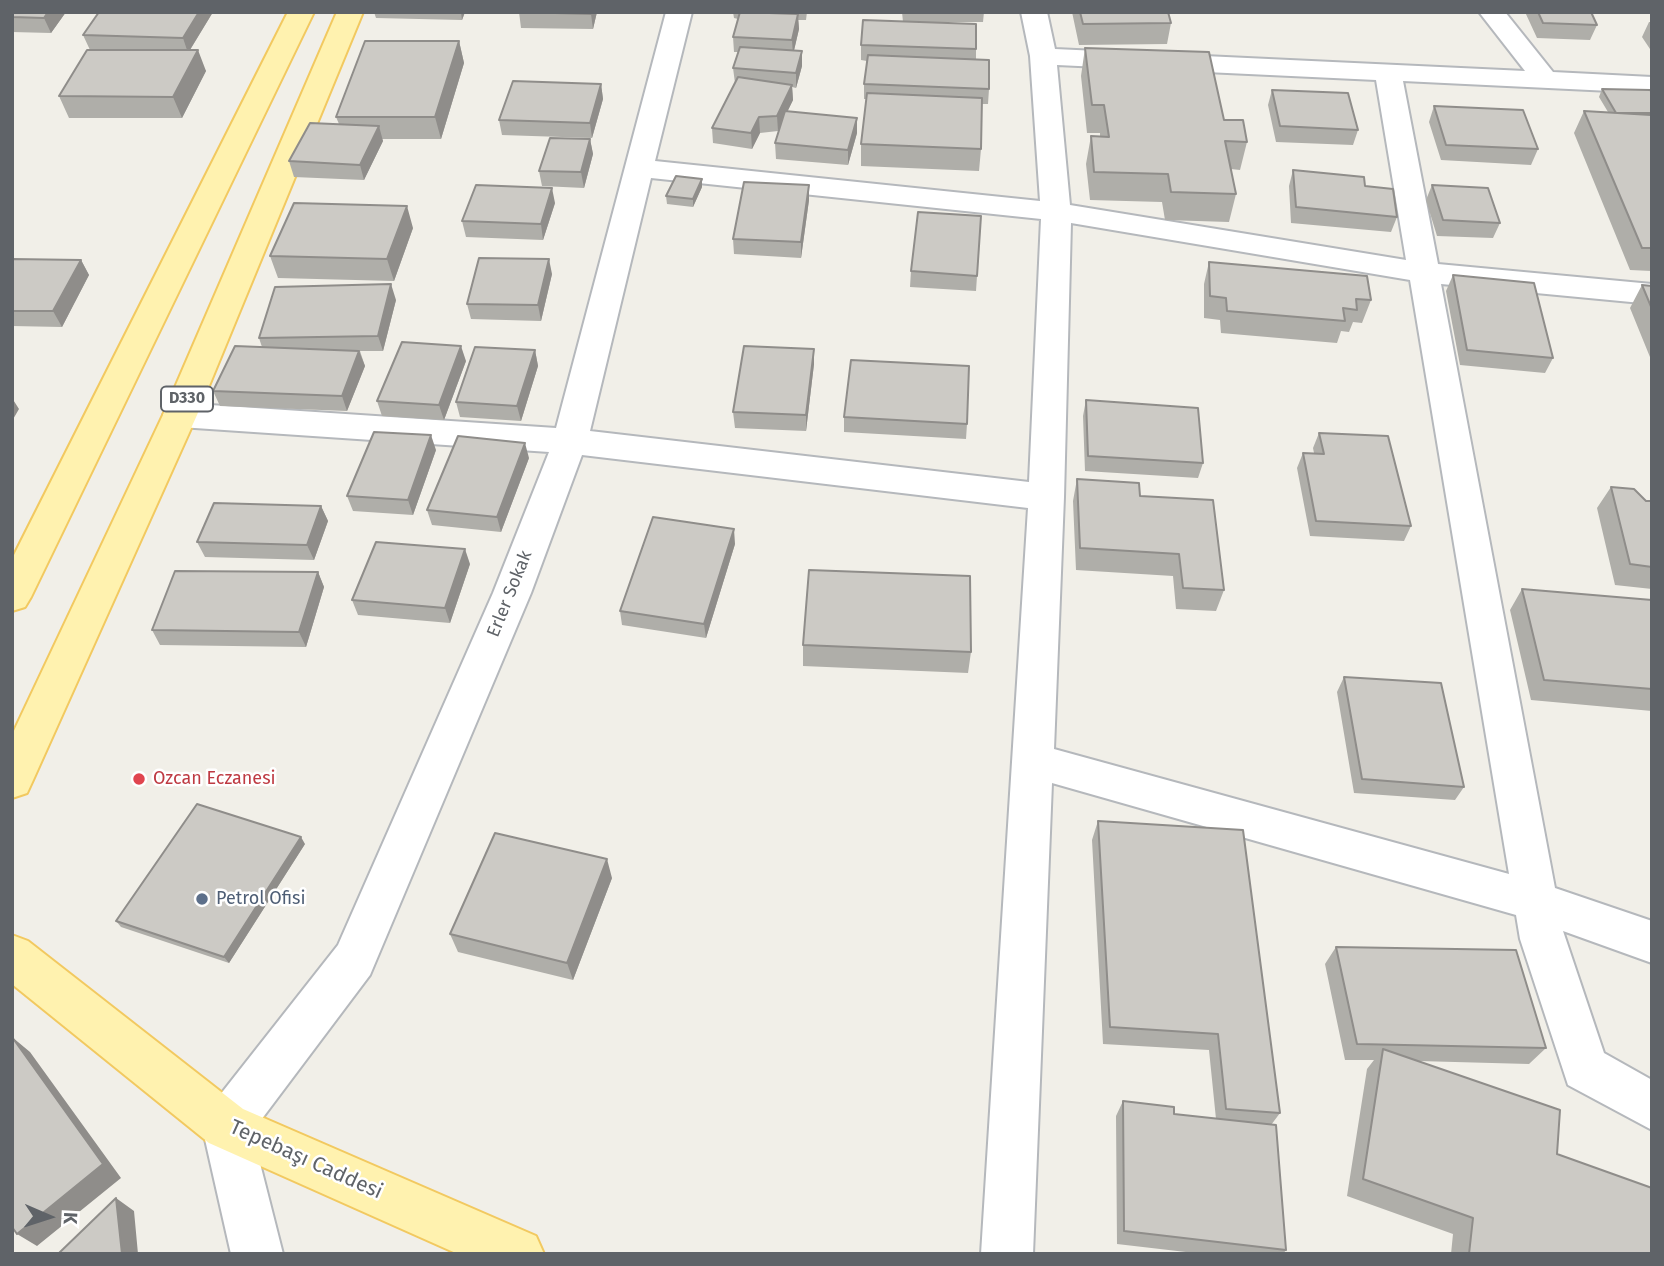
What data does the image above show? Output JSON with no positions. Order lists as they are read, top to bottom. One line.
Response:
{"streets":{"main road":["D330","Tepebaşı Caddesi"],"street":["Erler Sokak"]},"crossings":[["Erler Sokak","Tepebaşı Caddesi"]],"places":["Ozcan Eczanesi","Petrol Ofisi"],"north":"right"}
